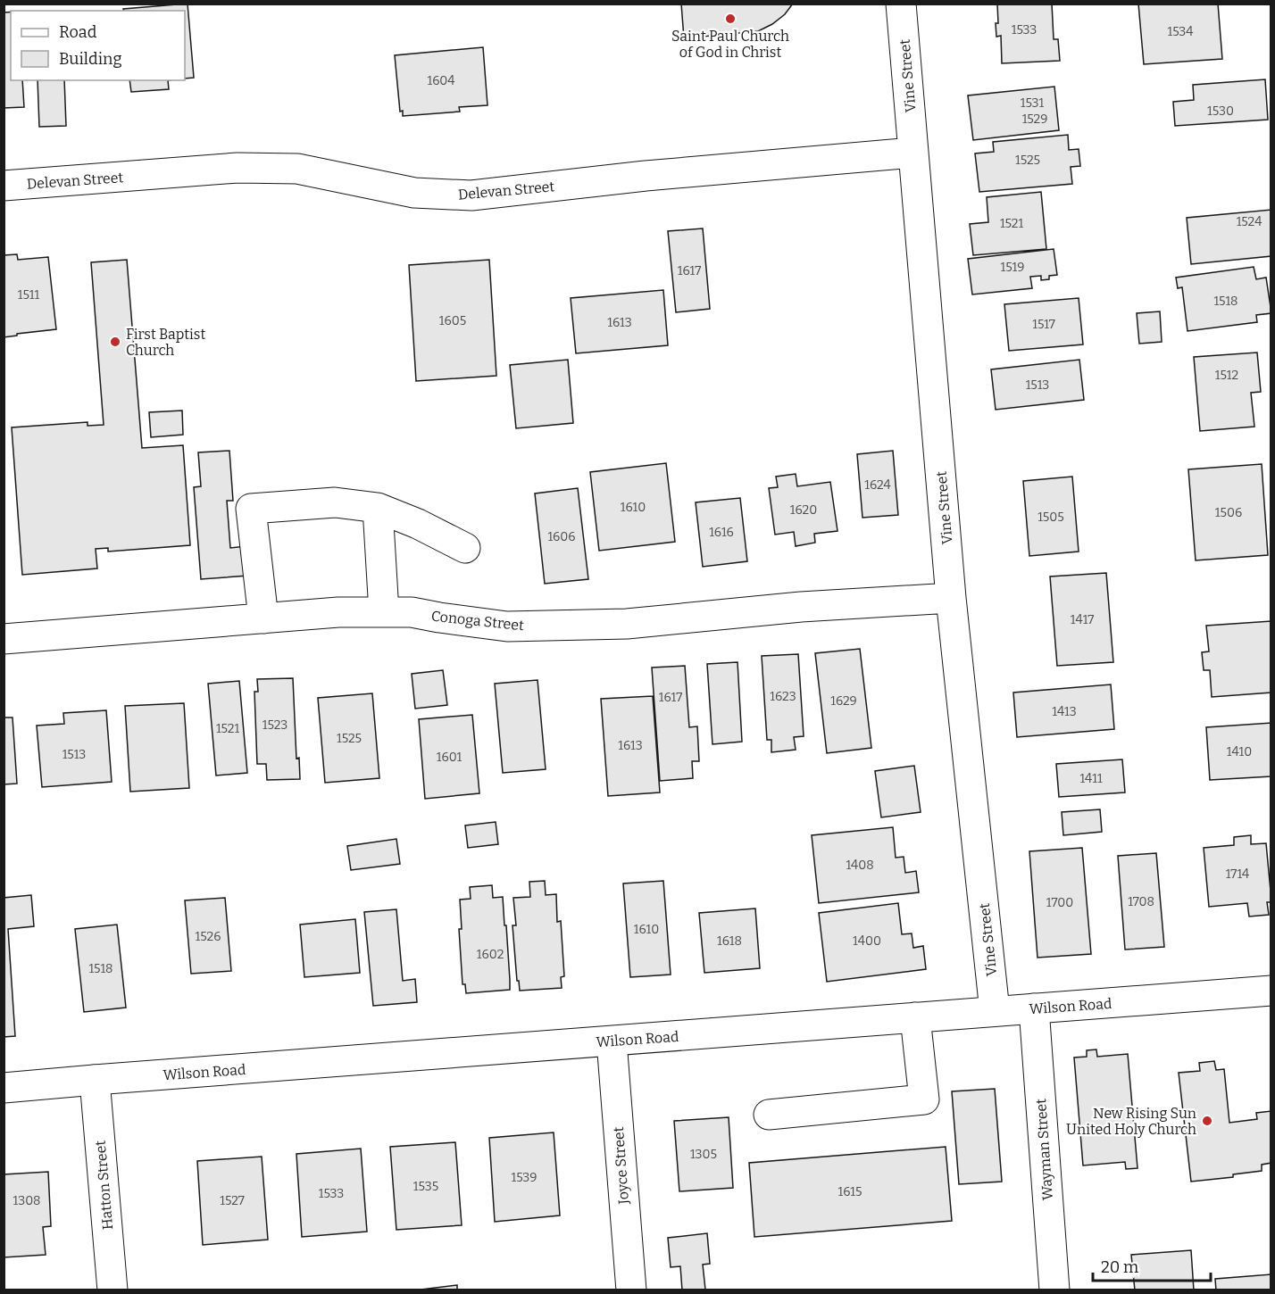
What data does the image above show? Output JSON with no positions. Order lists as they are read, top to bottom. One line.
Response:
{"streets":{"street":["Vine Street","Delevan Street","Conoga Street","Wilson Road","Wayman Street","Joyce Street","Hatton Street"]},"crossings":[["Vine Street","Delevan Street"],["Vine Street","Conoga Street"],["Vine Street","Wilson Road"],["Wilson Road","Wayman Street"],["Wilson Road","Joyce Street"],["Wilson Road","Hatton Street"]],"places":["Saint Paul Church of God in Christ","First Baptist Church","New Rising Sun United Holy Church"],"house_numbers":["1533","1534","1604","1531","1530","1529","1525","1524","1521","1519","1617","1511","1518","1605","1613","1517","1512","1513","1624","1610","1620","1506","1505","1616","1606","1417","1623","1617","1629","1413","1523","1521","1525","1613","1410","1513","1601","1411","1408","1714","1708","1700","1610","1526","1618","1400","1602","1518","1305","1539","1535","1615","1533","1308","1527"],"legend":["Road","Building"],"scale_bar":"20 m"}
